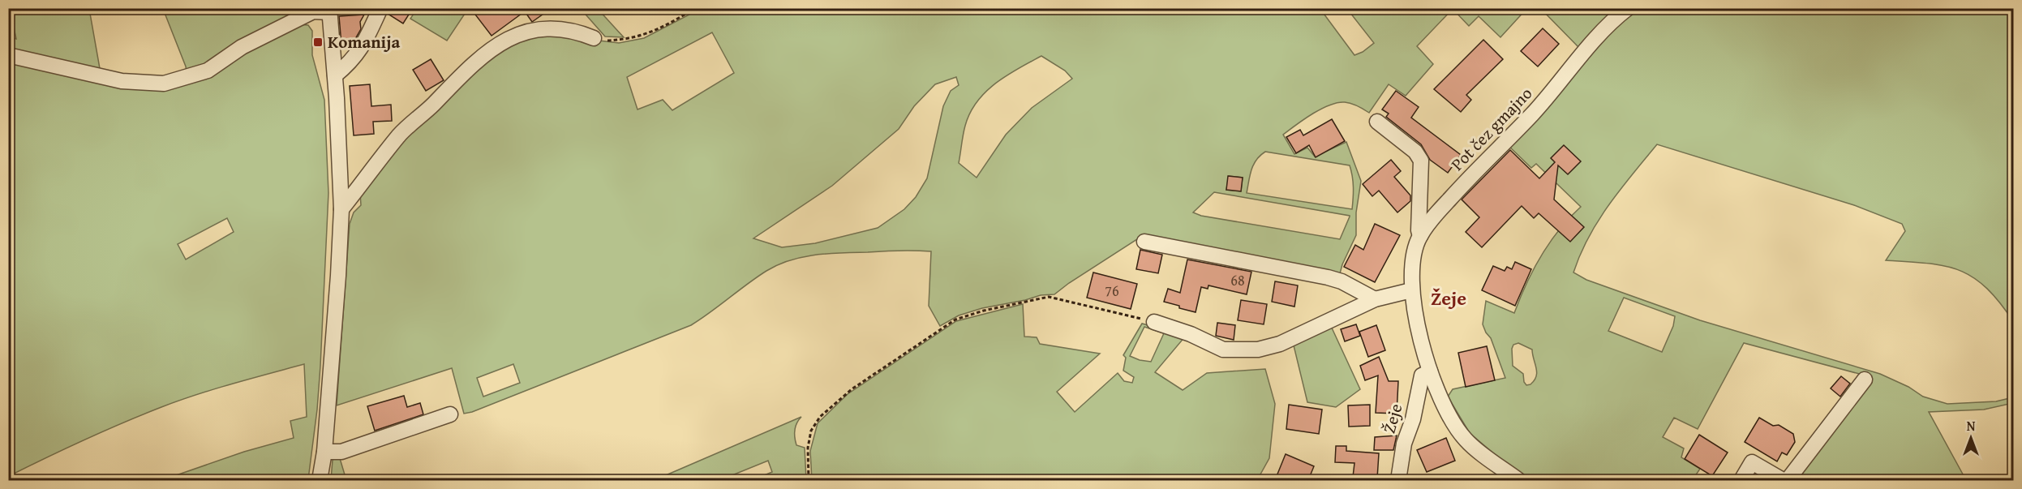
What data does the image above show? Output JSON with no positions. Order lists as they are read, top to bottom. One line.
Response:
{"streets":{"street":["Pot čez gmajno","Žeje"]},"crossings":[["Pot čez gmajno","Žeje"]],"districts":["Žeje"],"places":{"transit":["Komanija"]},"house_numbers":["68","76"],"north":"top"}
